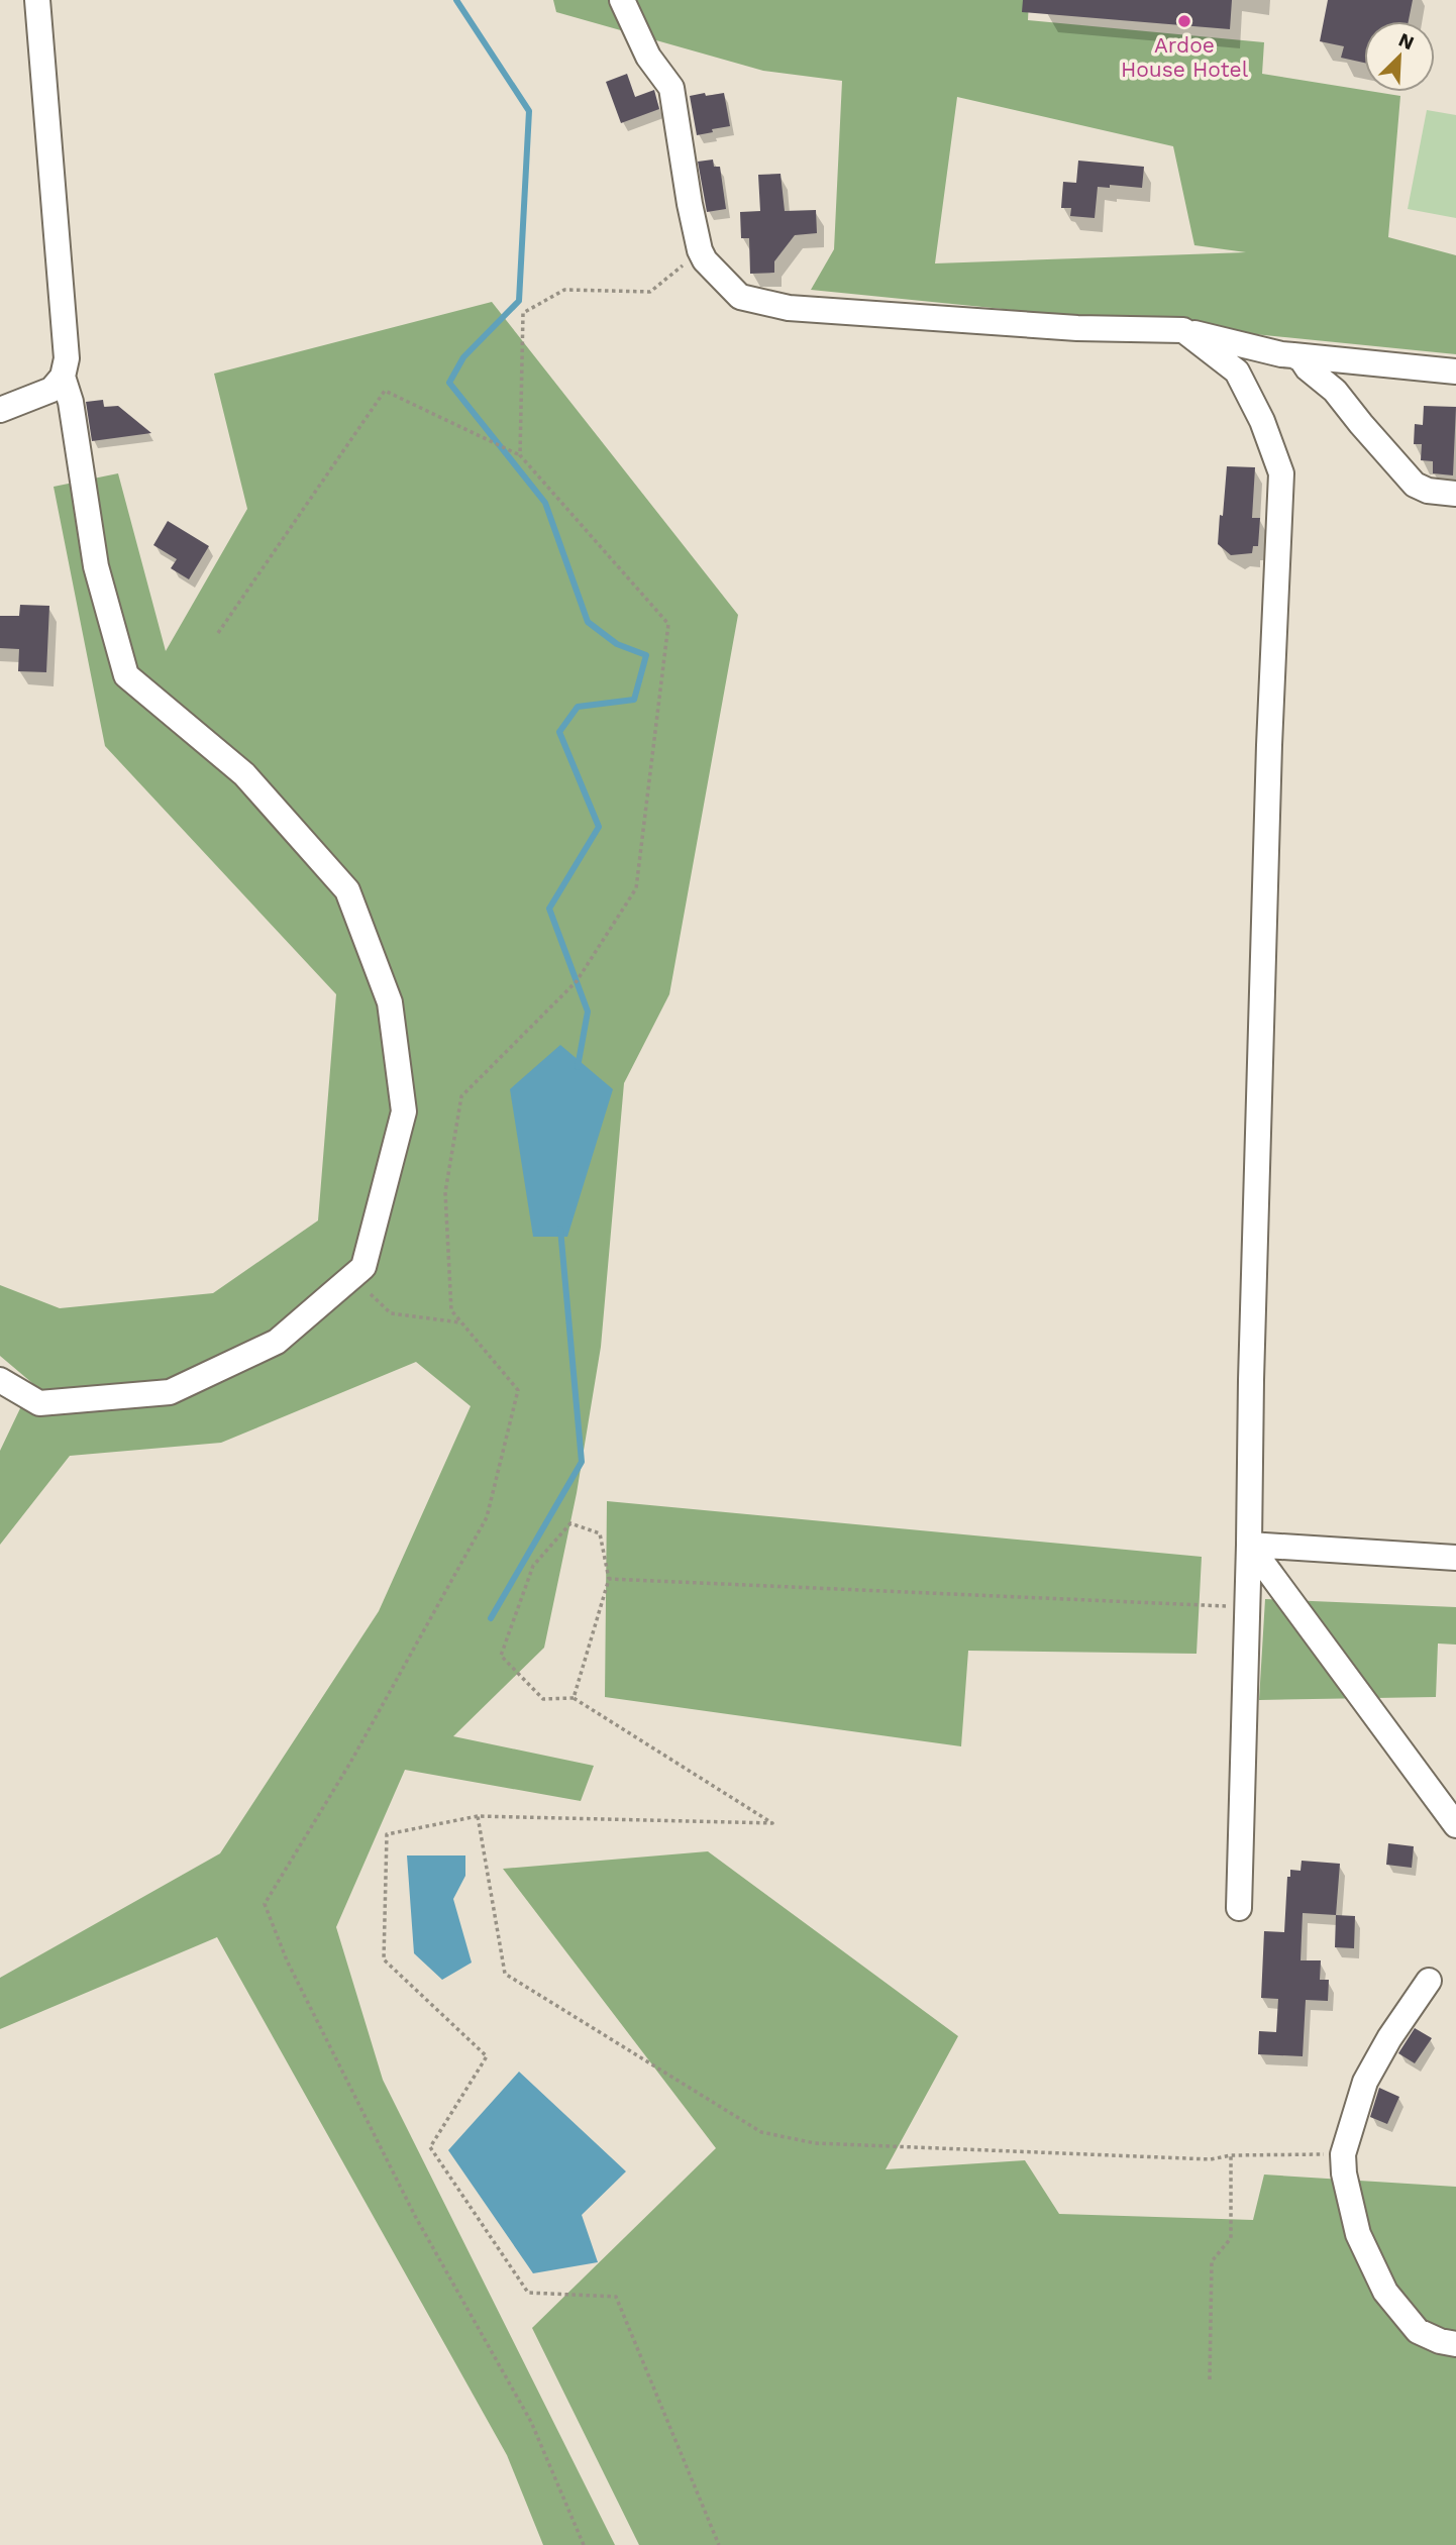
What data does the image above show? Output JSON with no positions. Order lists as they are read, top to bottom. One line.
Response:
{"places":["Ardoe House Hotel"],"north":"top right"}
